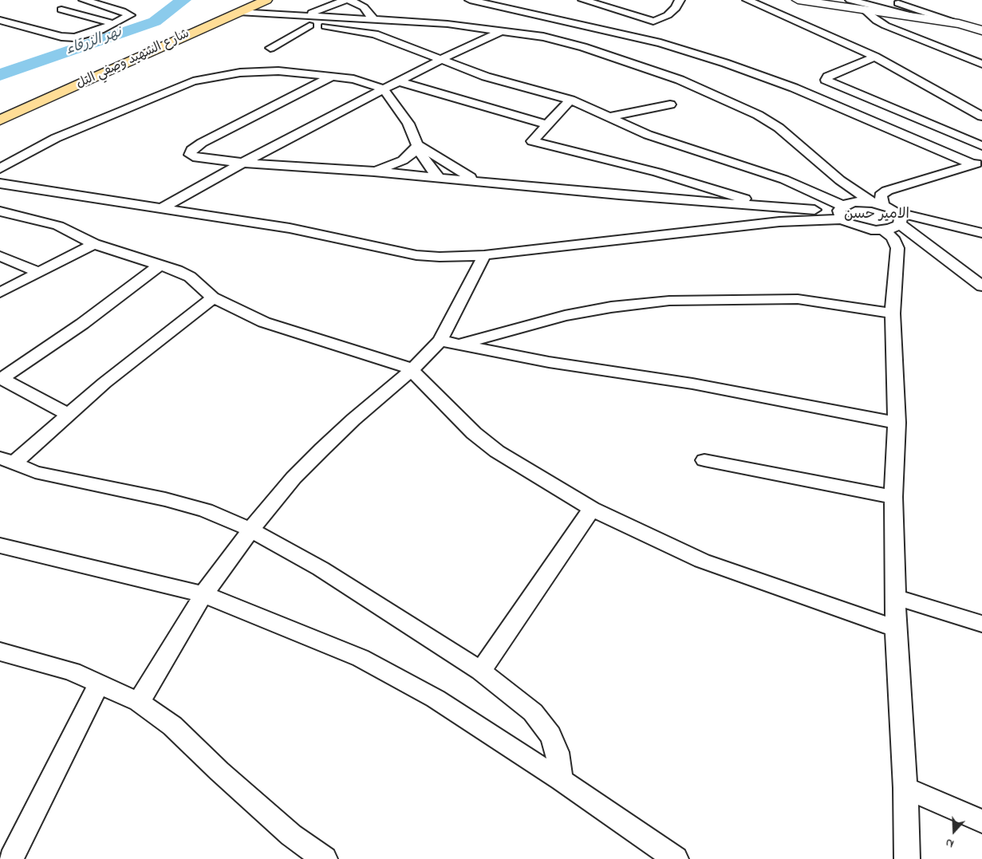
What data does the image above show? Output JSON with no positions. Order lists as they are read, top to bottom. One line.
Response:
{"streets":{"main road":["شارع الشهيد وصفي التل"]},"districts":["الامير حسن"],"water":["نهر الزرقاء"],"north":"bottom"}
